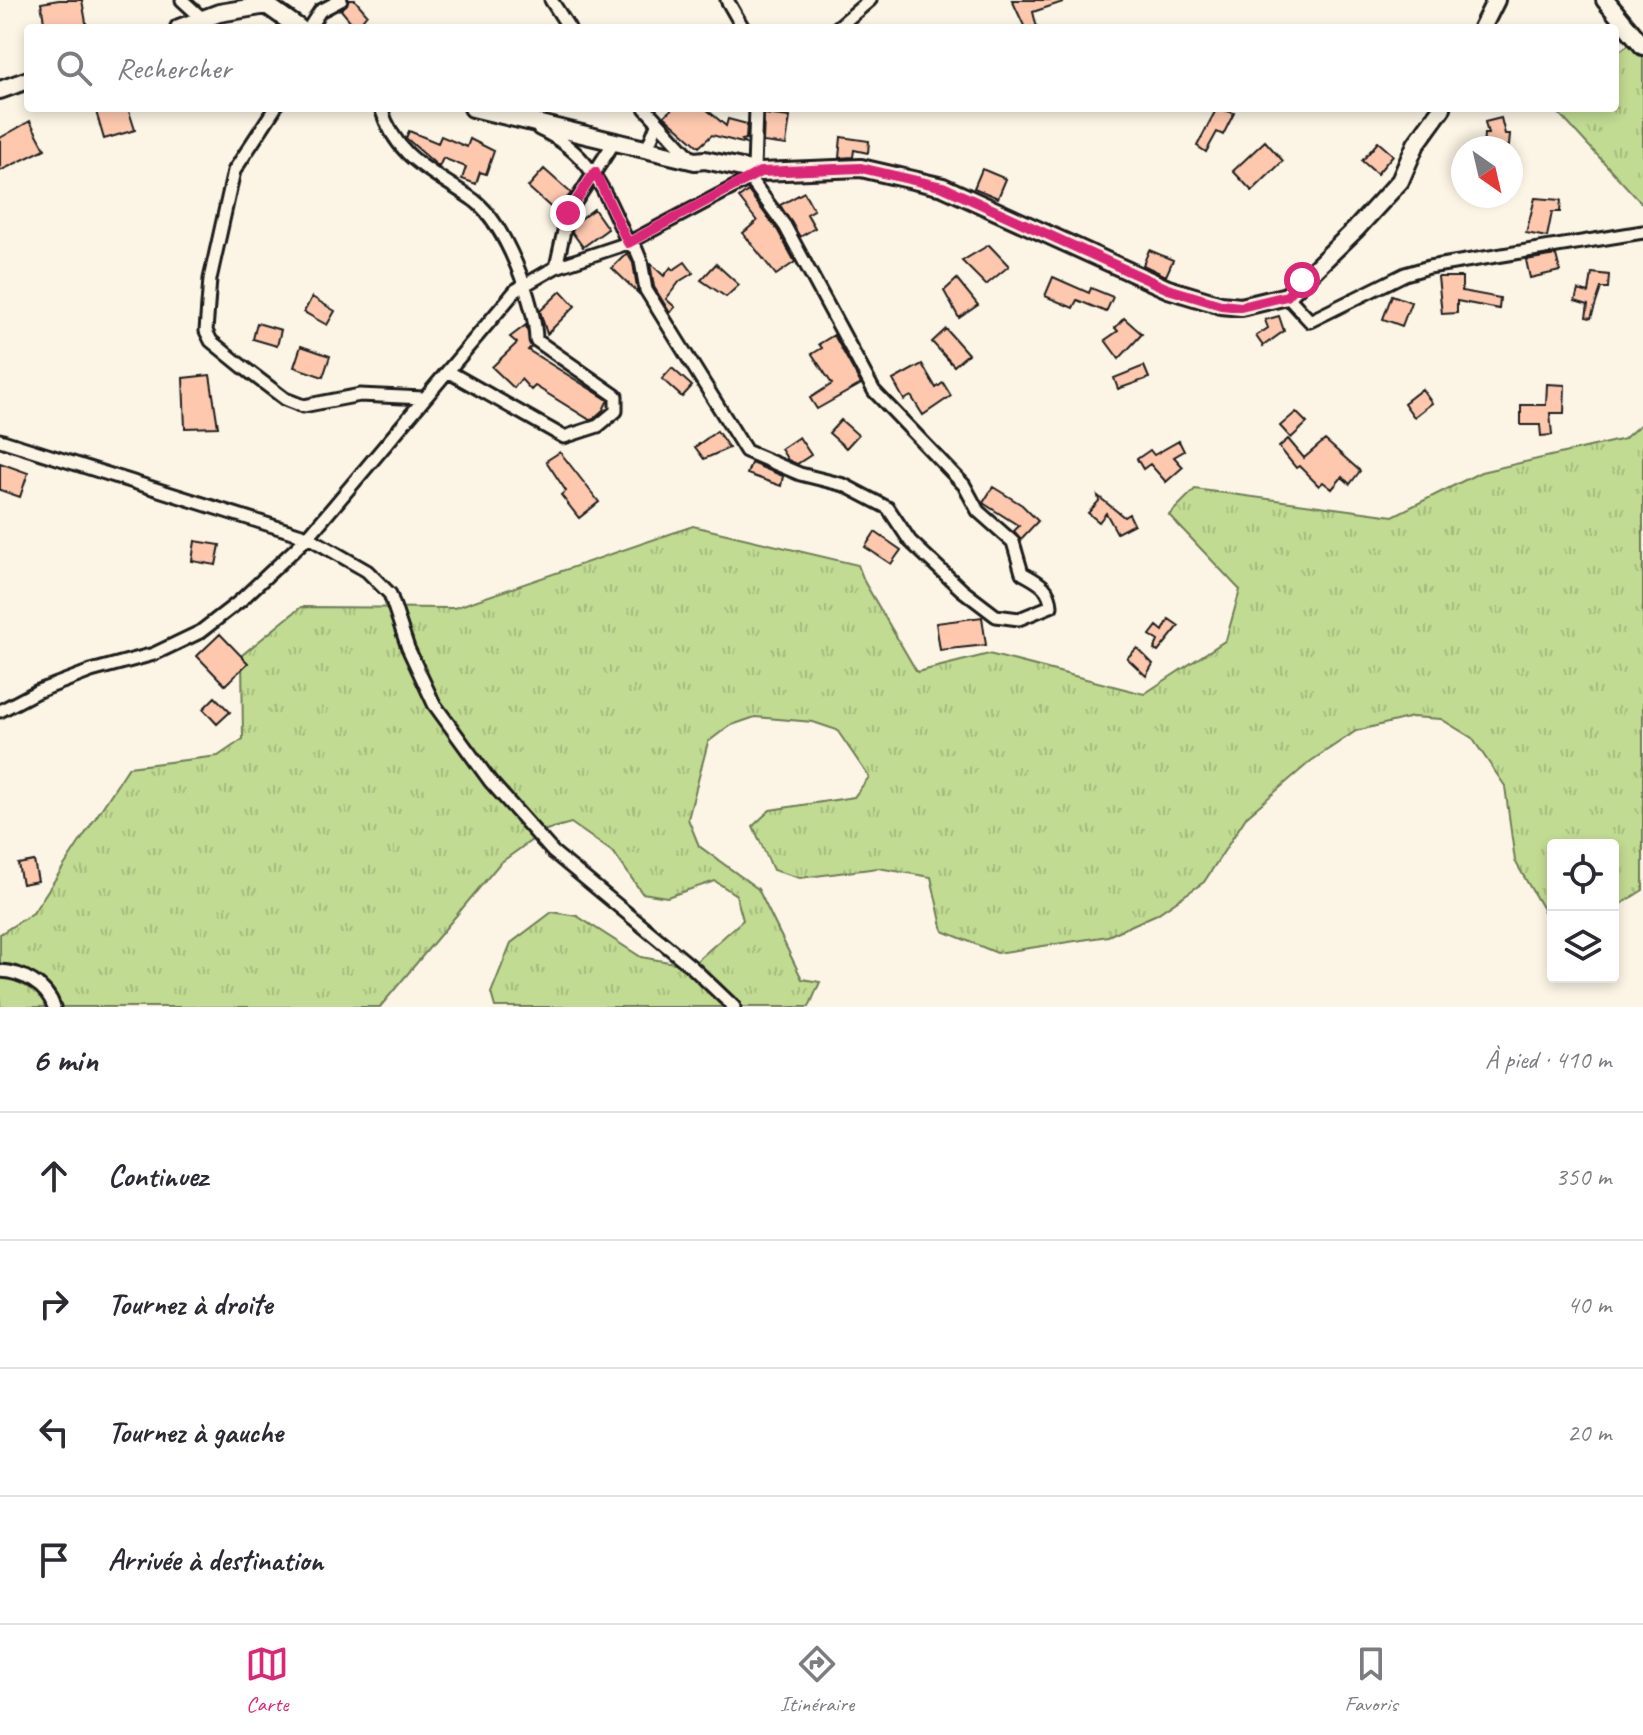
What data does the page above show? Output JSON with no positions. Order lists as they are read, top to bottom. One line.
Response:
{"north":"bottom right","page":{"search":"Rechercher","heading":["6 min","À pied · 410 m"],"list":[["Continuez","350 m"],["Tournez à droite","40 m"],["Tournez à gauche","20 m"],"Arrivée à destination"],"nav":["Carte","Itinéraire","Favoris"]}}
